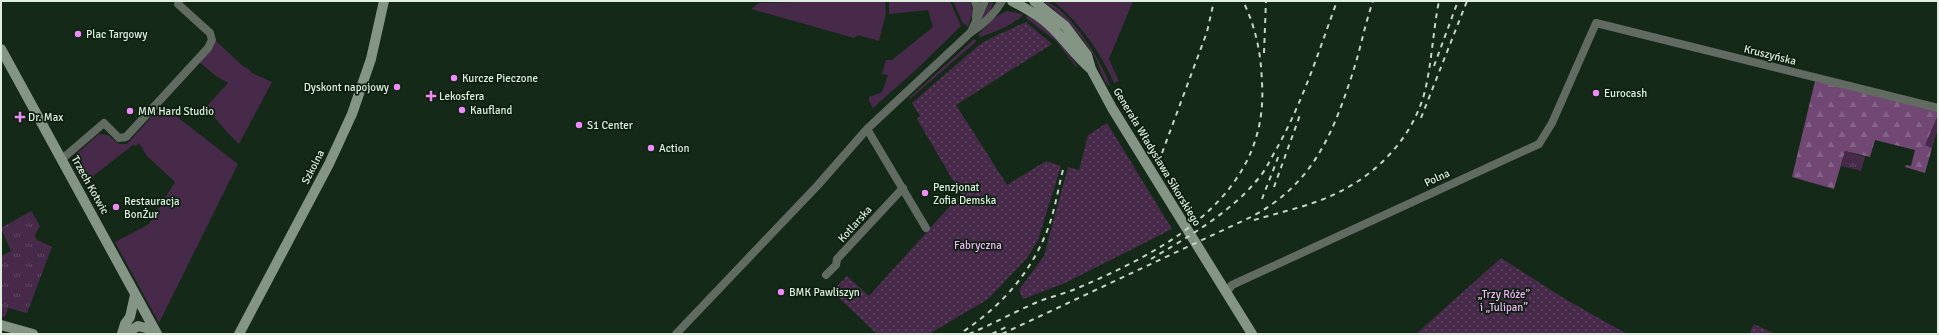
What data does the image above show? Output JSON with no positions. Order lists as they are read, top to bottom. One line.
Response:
{"streets":{"street":["Kruszyńska","Generała Władysława Sikorskiego","Szkolna","Polna","Trzech Kotwic","Kotlarska"]},"crossings":[["Kruszyńska","Polna"],["Generała Władysława Sikorskiego","Polna"]],"parks":["Fabryczna","„Trzy Róże” i „Tulipan”"],"places":{"other":["Plac Targowy","Kurcze Pieczone","Dyskont napojowy","Eurocash","Kaufland","MM Hard Studio","S1 Center","Action","Penzjonat Zofia Demska","Restauracja BonŻur","BMK Pawliszyn"],"health":["Lekosfera","Dr. Max"]}}
